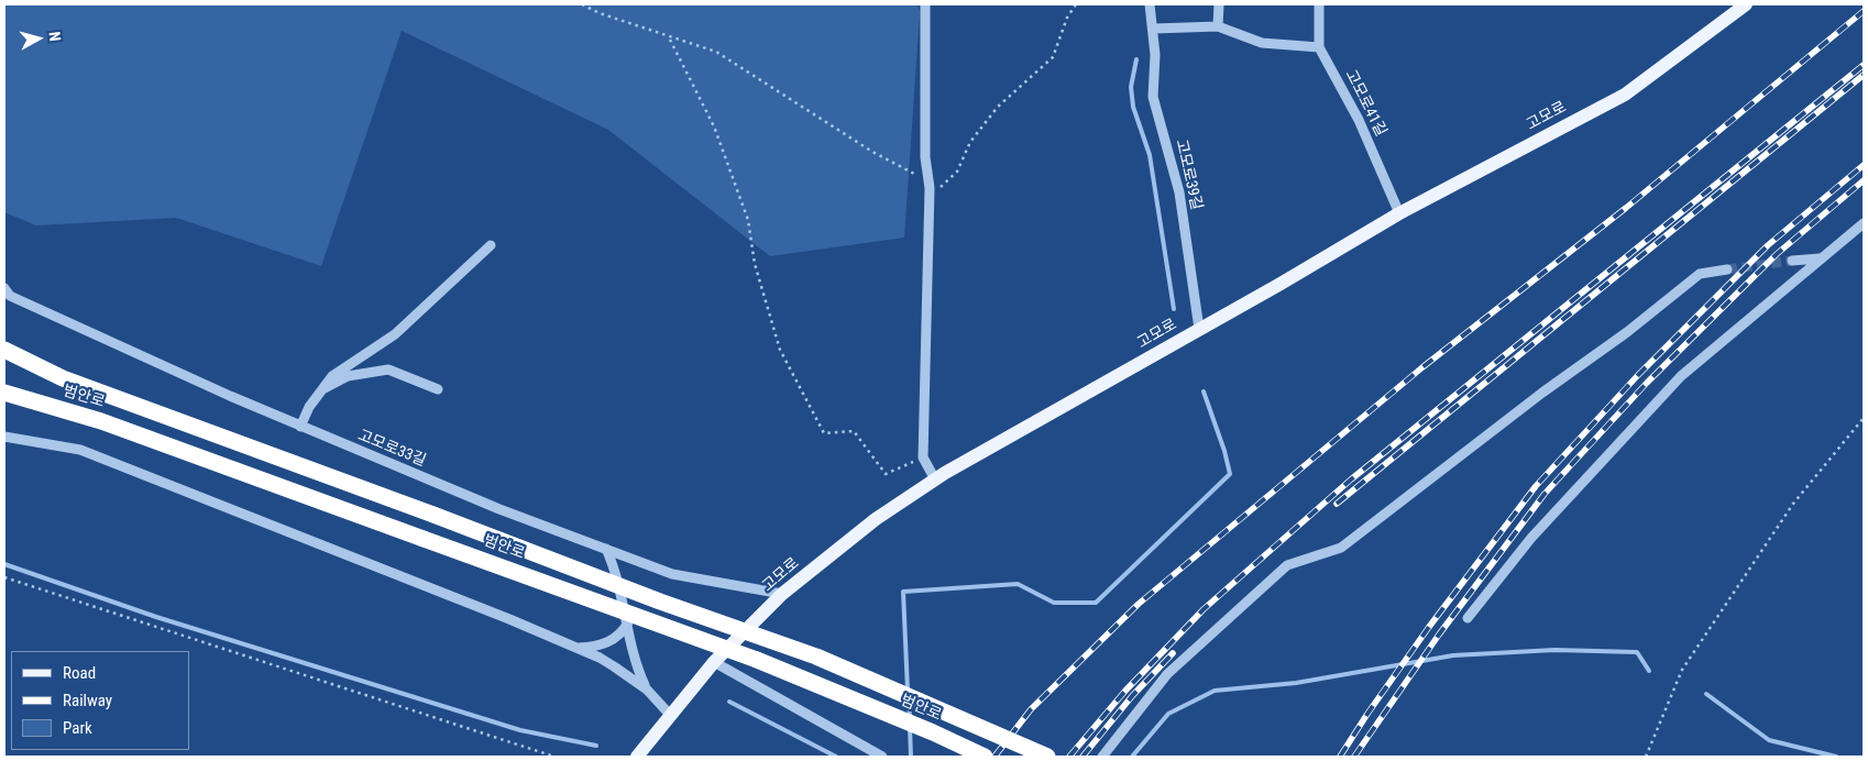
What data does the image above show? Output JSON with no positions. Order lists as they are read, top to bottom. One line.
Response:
{"streets":{"highway":["범안로"],"main road":["고모로"],"street":["고모로41길","고모로39길","고모로33길"]},"crossings":[["고모로41길","고모로"],["고모로","고모로39길"],["고모로","고모로33길"]],"legend":["Road","Railway","Park"],"north":"right"}
